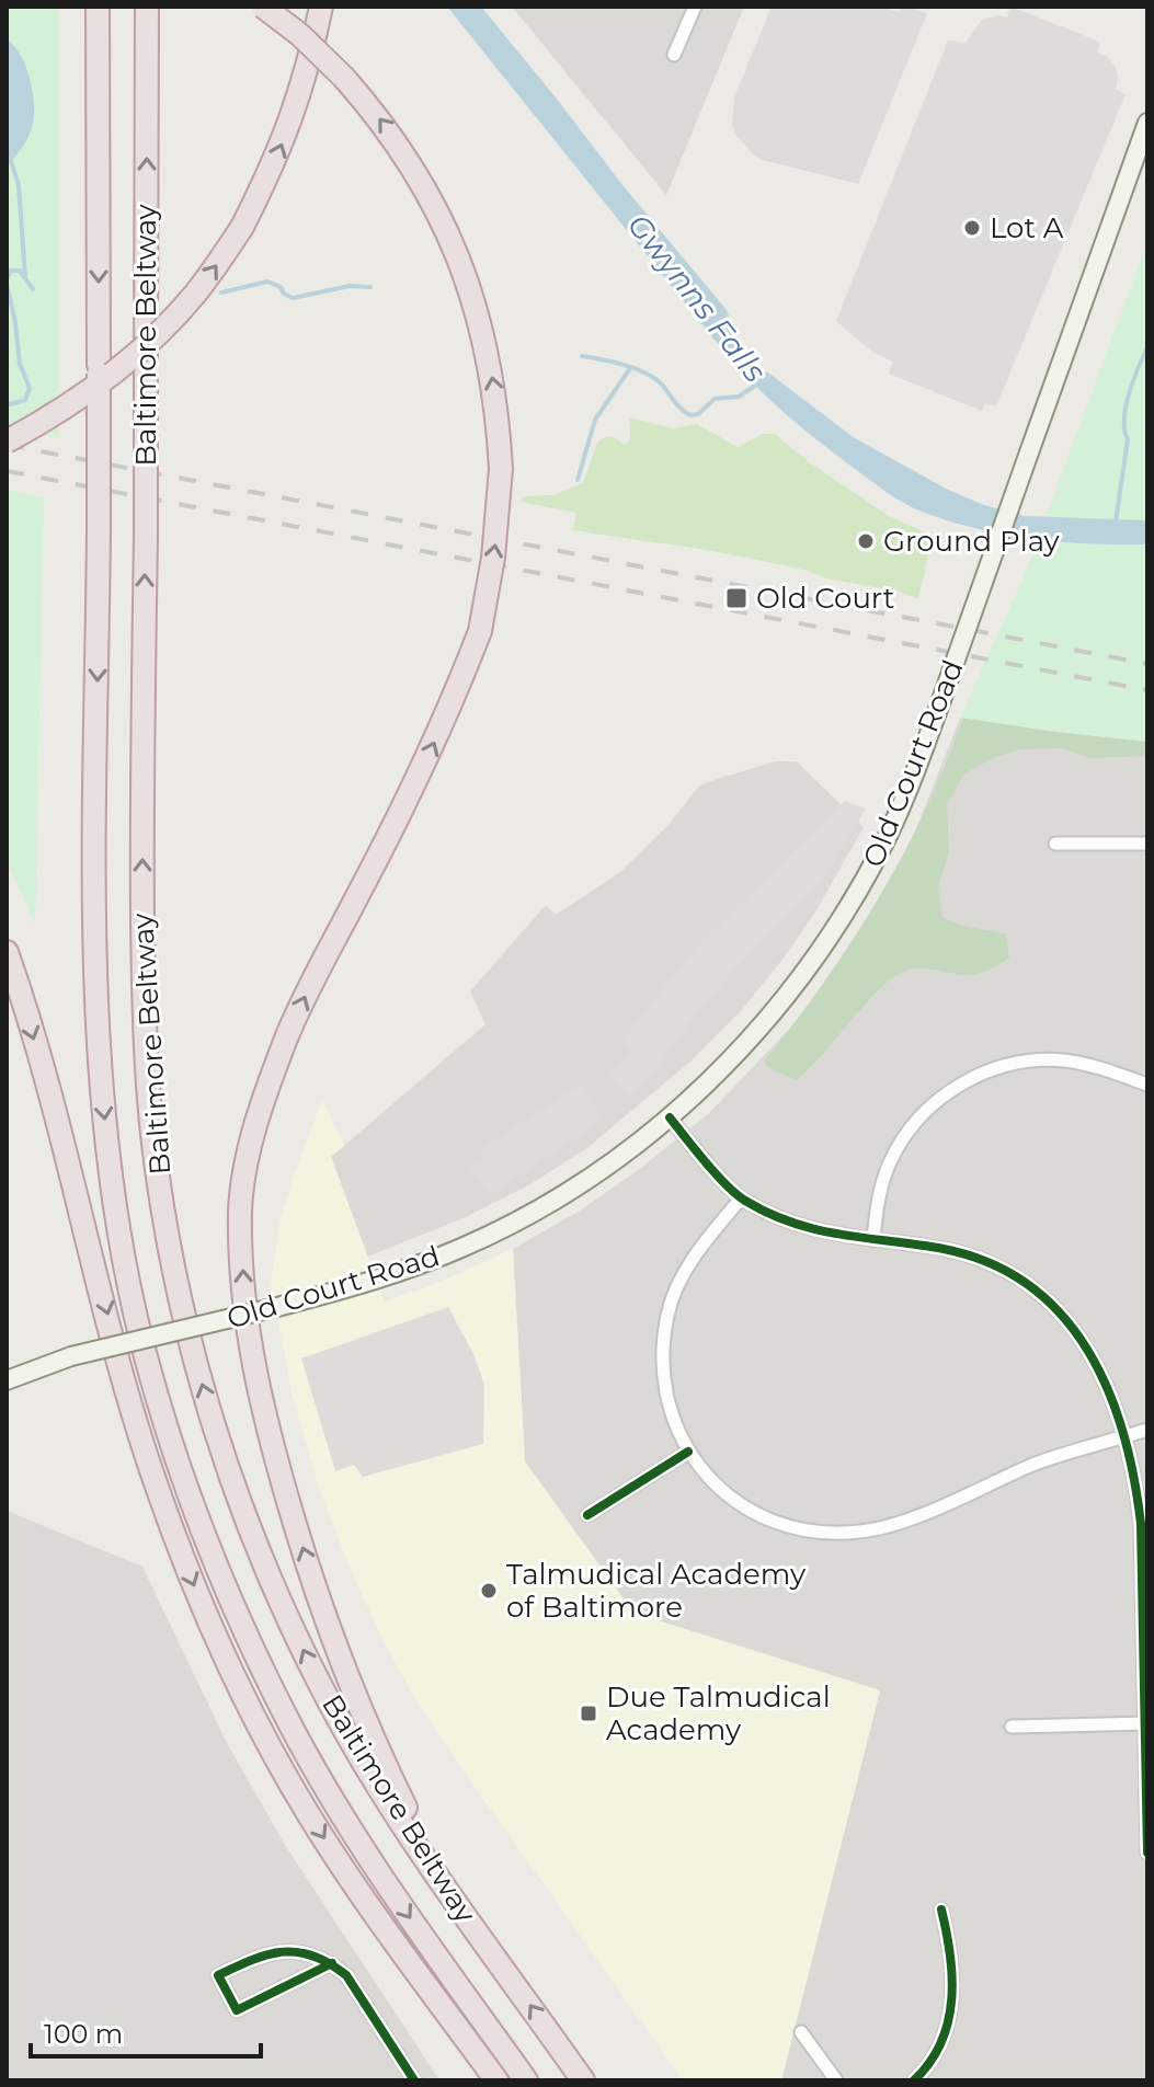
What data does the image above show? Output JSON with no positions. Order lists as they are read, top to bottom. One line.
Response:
{"streets":{"highway":["Baltimore Beltway"],"main road":["Old Court Road"]},"water":["Gwynns Falls"],"places":{"other":["Lot A","Ground Play","Talmudical Academy of Baltimore"],"transit":["Old Court","Due Talmudical Academy"]},"scale_bar":"100 m"}
